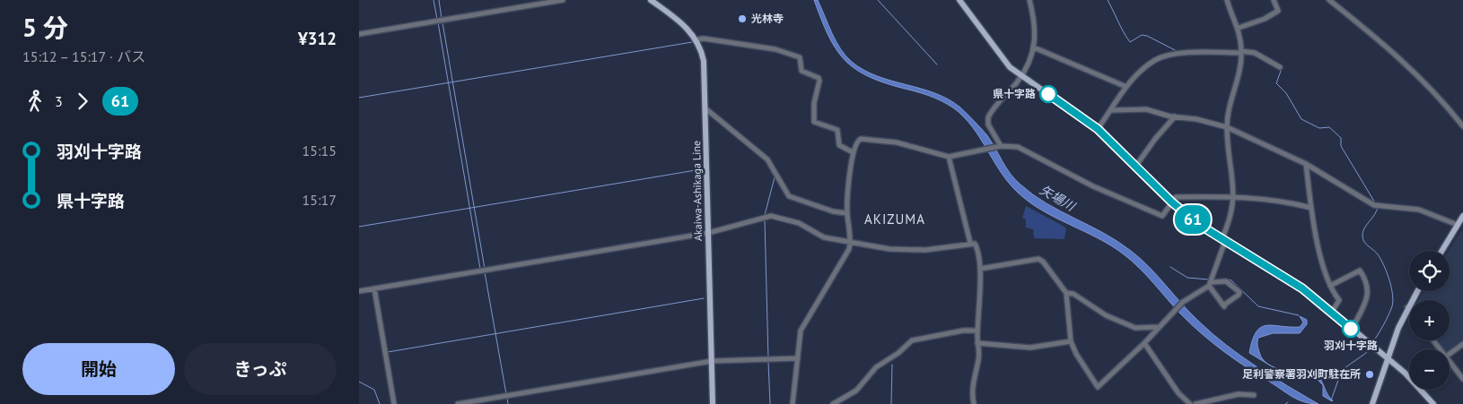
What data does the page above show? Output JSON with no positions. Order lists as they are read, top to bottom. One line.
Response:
{"streets":{"main road":["Akaiwa-Ashikaga Line"]},"districts":["AKIZUMA"],"water":["矢場川"],"places":["光林寺","県十字路","羽刈十字路","足利警察署羽刈町駐在所"],"lines":["bus line 61"],"page":{"heading":["5 分","15:12 – 15:17 · バス","¥312"],"on_map":"61","legs":["3","61"],"list":[{"name":"羽刈十字路","value":"15:15"},{"name":"県十字路","value":"15:17"}],"map_buttons":["+","−"],"buttons":["開始","きっぷ"]}}
